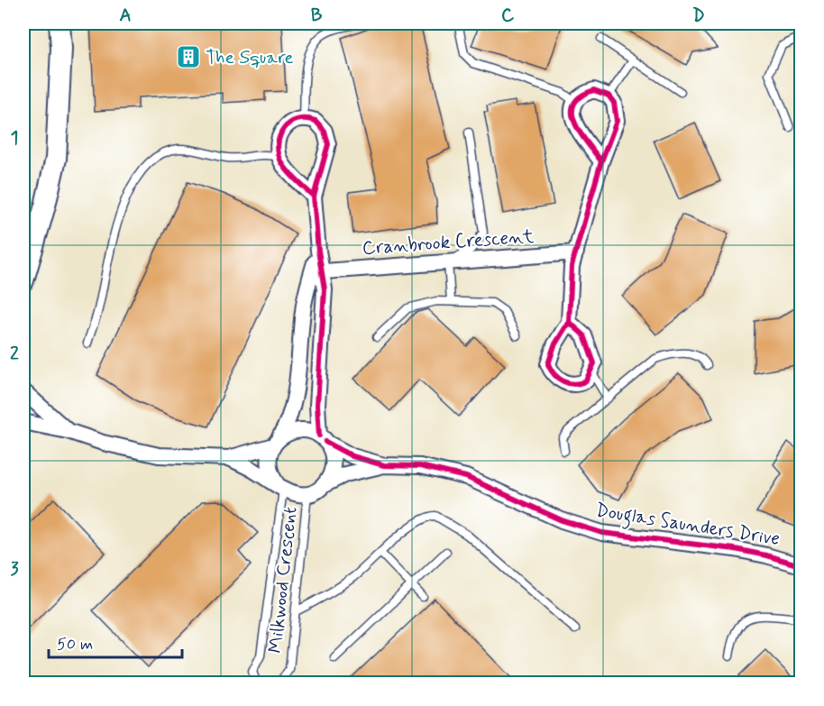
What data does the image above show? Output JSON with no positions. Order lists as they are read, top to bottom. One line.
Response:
{"streets":{"street":["Cranbrook Crescent","Douglas Saunders Drive"],"lane":["Milkwood Crescent"]},"crossings":[["Douglas Saunders Drive","Milkwood Crescent"]],"places":{"building":["The Square"]},"scale_bar":"50 m","grid":{"columns":["A","B","C","D"],"rows":["1","2","3"]}}
